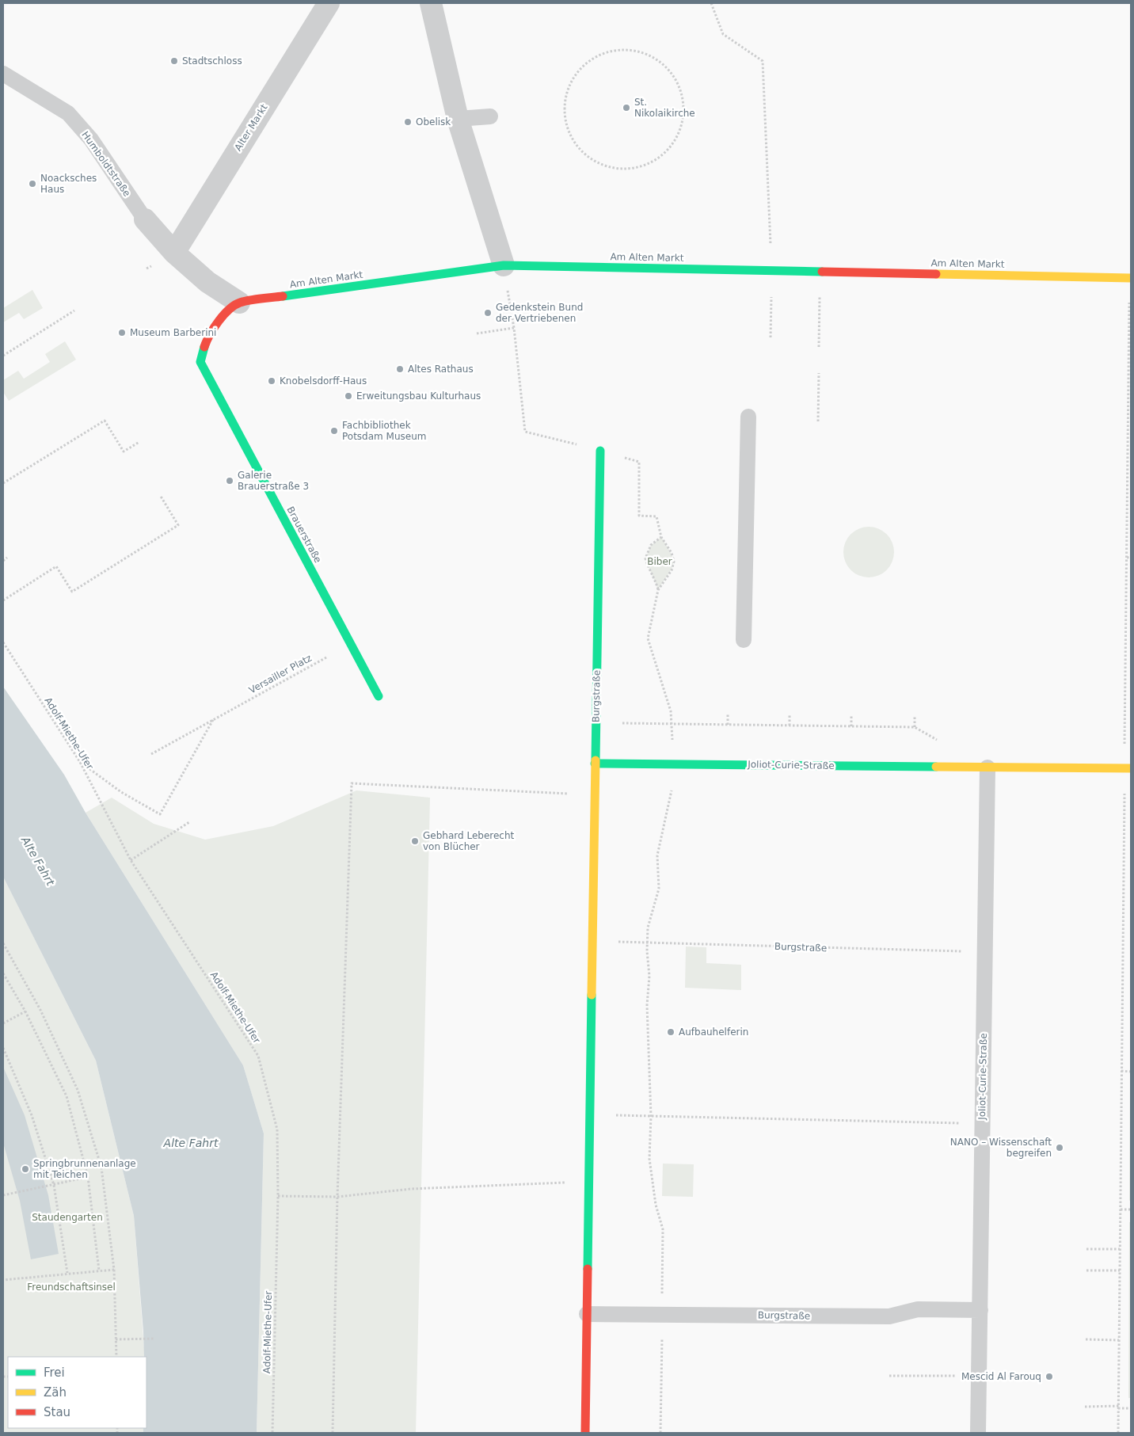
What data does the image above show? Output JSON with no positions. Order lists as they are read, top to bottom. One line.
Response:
{"streets":{"street":["Alter Markt","Am Alten Markt","Brauerstraße","Burgstraße","Joliot-Curie-Straße"],"lane":["Humboldtstraße"],"path":["Versailler Platz","Adolf-Miethe-Ufer"]},"crossings":[["Am Alten Markt","Brauerstraße"],["Brauerstraße","Versailler Platz"],["Burgstraße","Joliot-Curie-Straße"]],"water":["Alte Fahrt"],"parks":["Biber","Staudengarten","Freundschaftsinsel"],"places":["Stadtschloss","St. Nikolaikirche","Obelisk","Noacksches Haus","Gedenkstein Bund der Vertriebenen","Museum Barberini","Altes Rathaus","Knobelsdorff-Haus","Erweitungsbau Kulturhaus","Fachbibliothek Potsdam Museum","Galerie Brauerstraße 3","Gebhard Leberecht von Blücher","Aufbauhelferin","NANO – Wissenschaft begreifen","Springbrunnenanlage mit Teichen","Mescid Al Farouq"],"legend":["Frei","Zäh","Stau"]}
